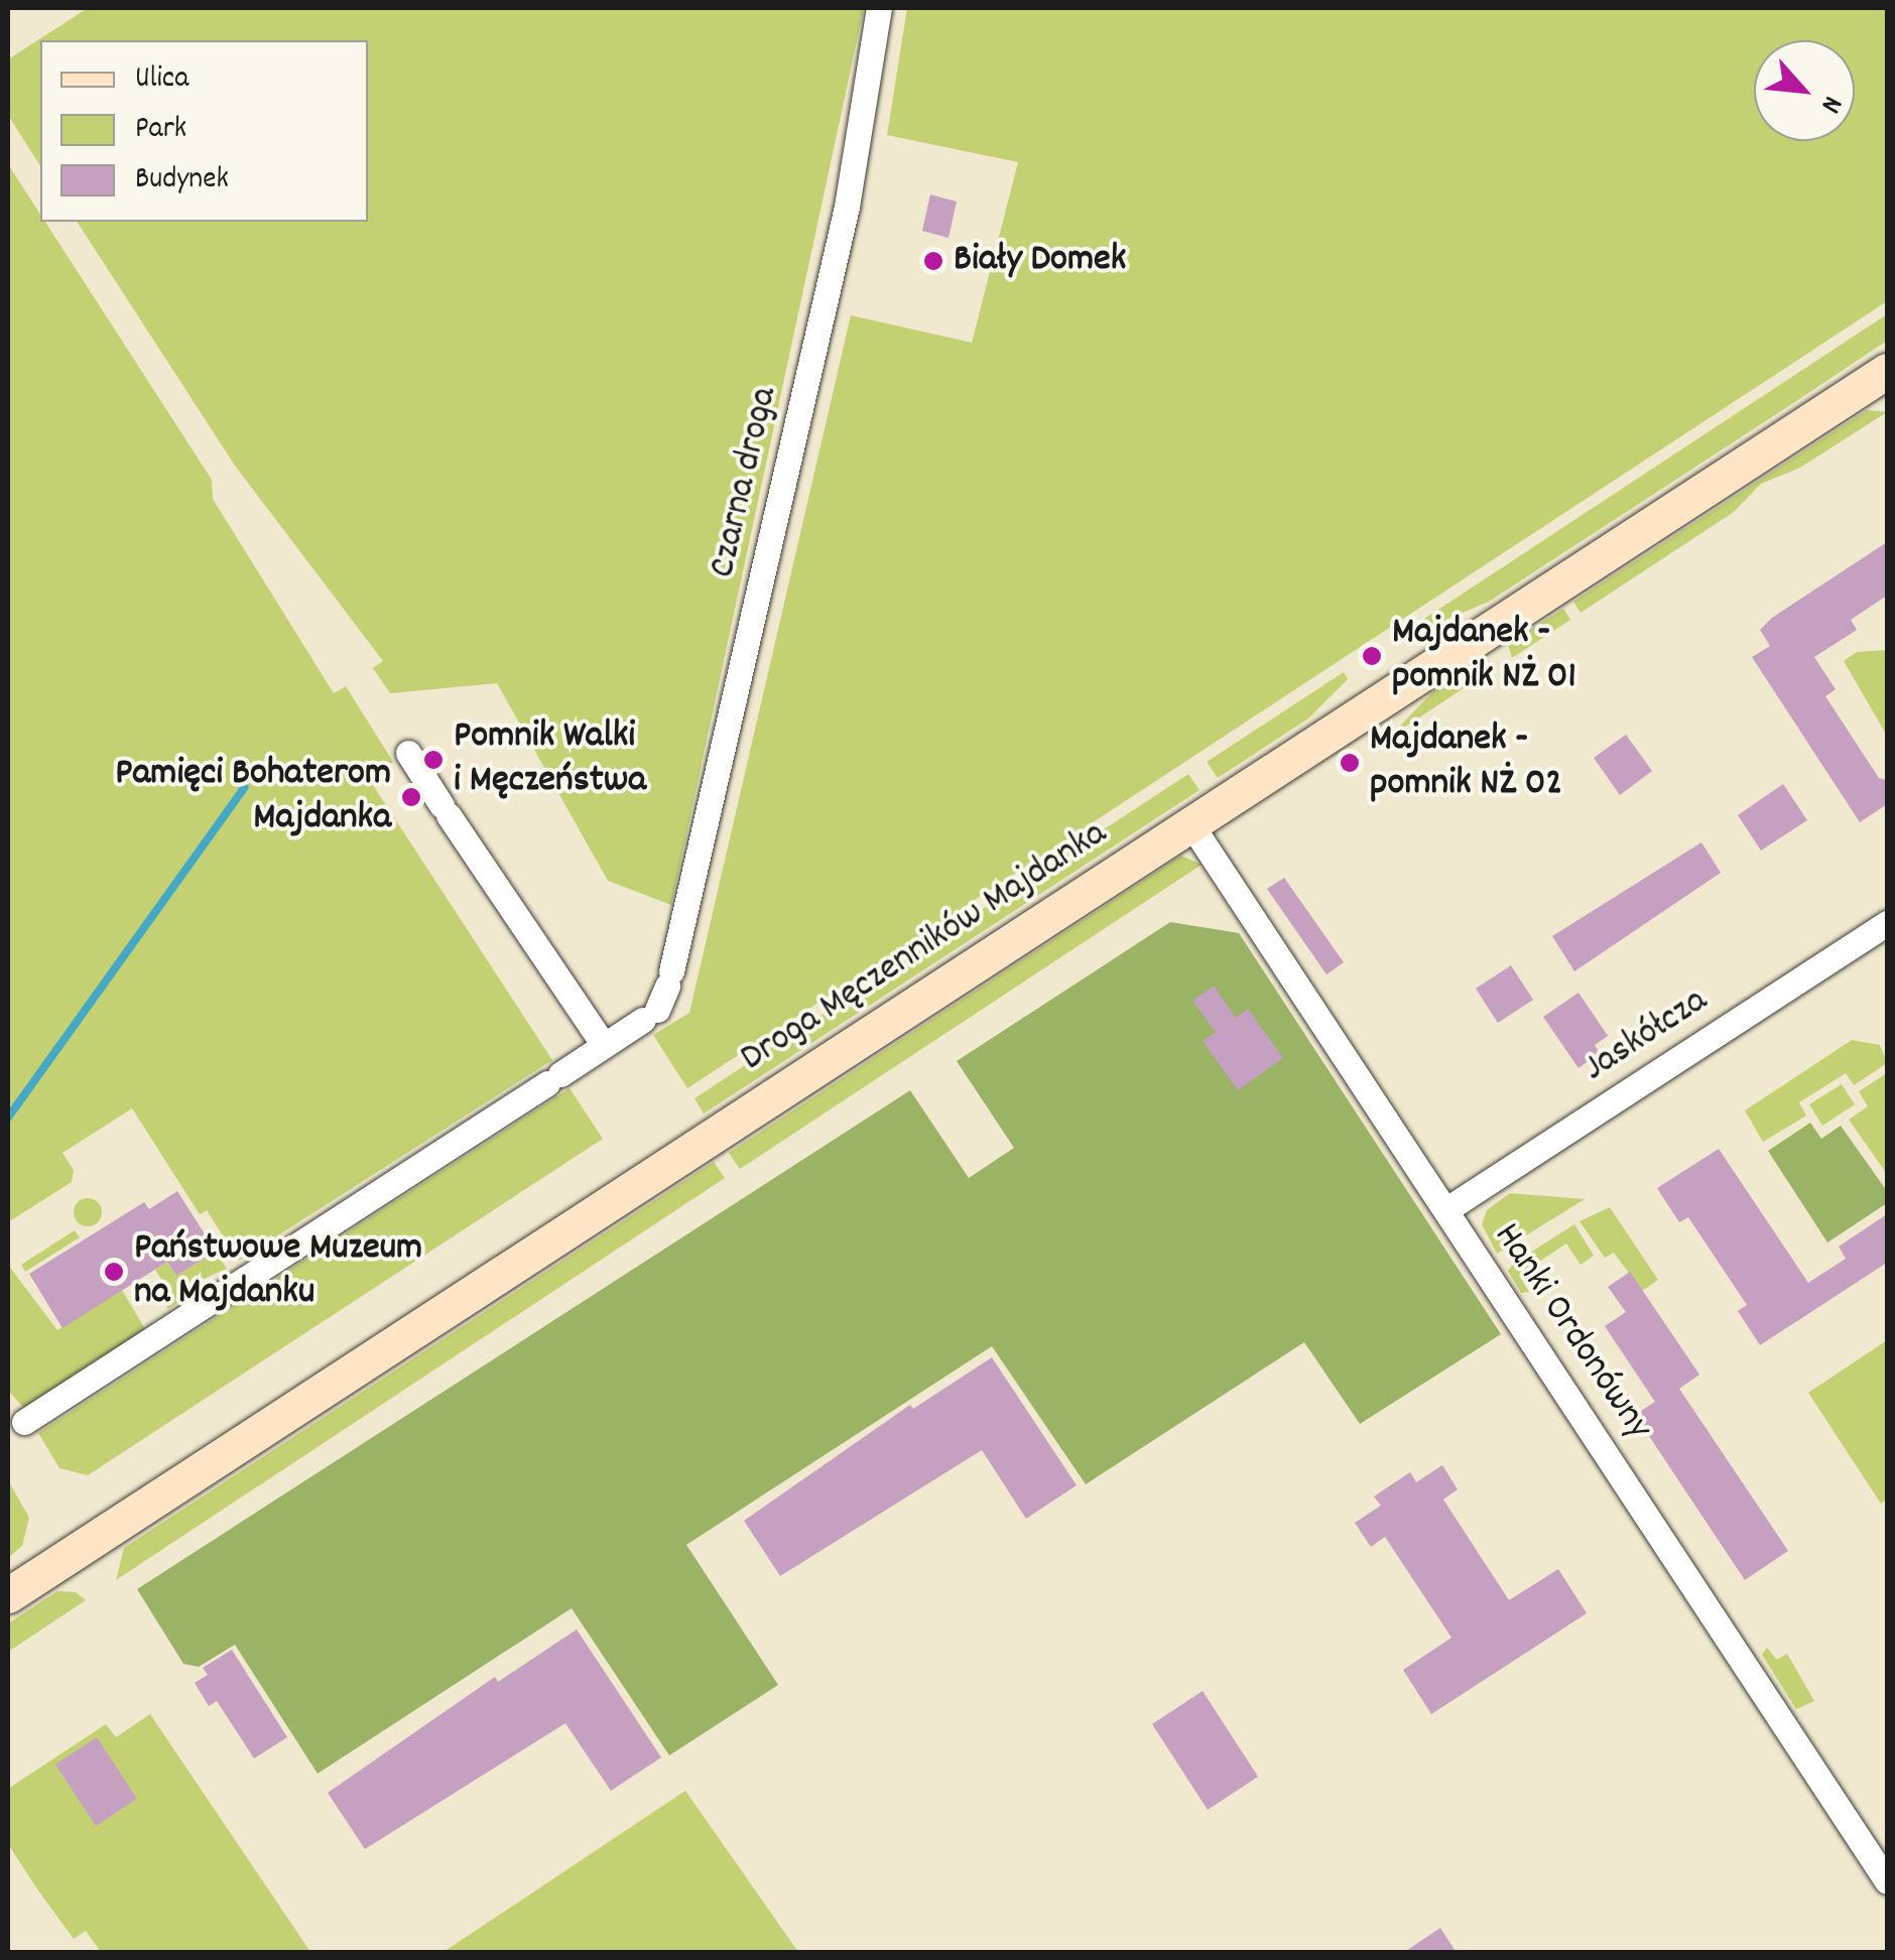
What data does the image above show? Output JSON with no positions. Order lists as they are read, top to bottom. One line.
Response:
{"streets":{"street":["Czarna droga","Droga Męczenników Majdanka","Jaskółcza","Hanki Ordonówny"]},"crossings":[["Droga Męczenników Majdanka","Hanki Ordonówny"],["Jaskółcza","Hanki Ordonówny"]],"places":["Biały Domek","Majdanek - pomnik NŻ 01","Pomnik Walki i Męczeństwa","Majdanek - pomnik NŻ 02","Pamięci Bohaterom Majdanka","Państwowe Muzeum na Majdanku"],"legend":["Ulica","Park","Budynek"],"north":"bottom right"}
